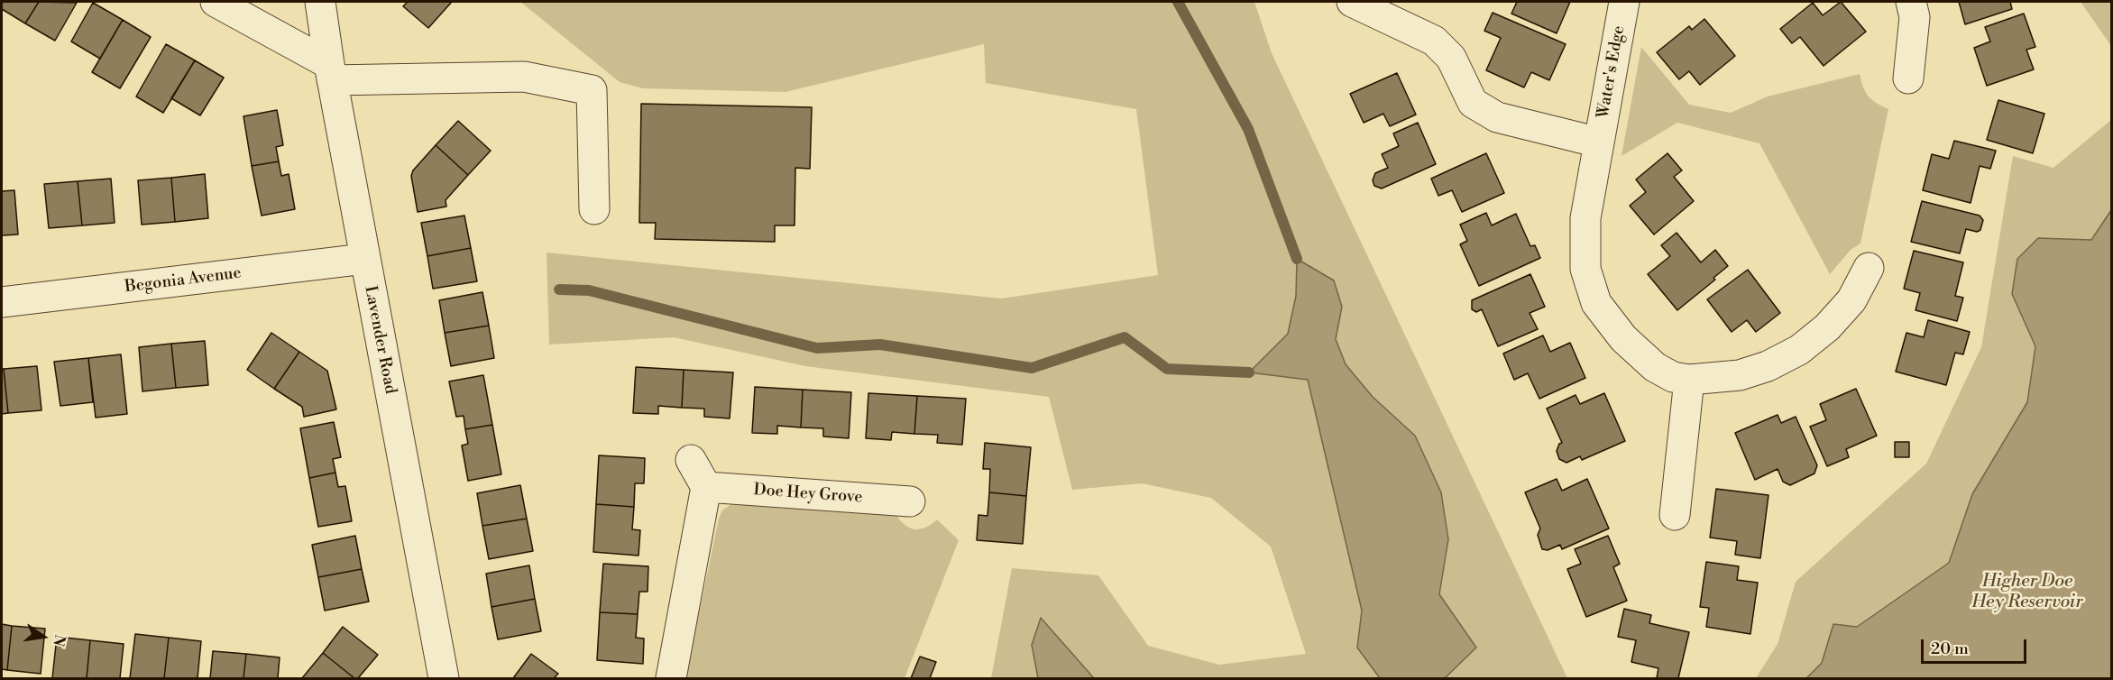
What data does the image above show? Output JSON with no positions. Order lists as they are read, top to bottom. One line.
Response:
{"streets":{"street":["Water's Edge","Begonia Avenue","Lavender Road","Doe Hey Grove"]},"crossings":[["Begonia Avenue","Lavender Road"]],"water":["Higher Doe Hey Reservoir"],"scale_bar":"20 m","north":"right"}
